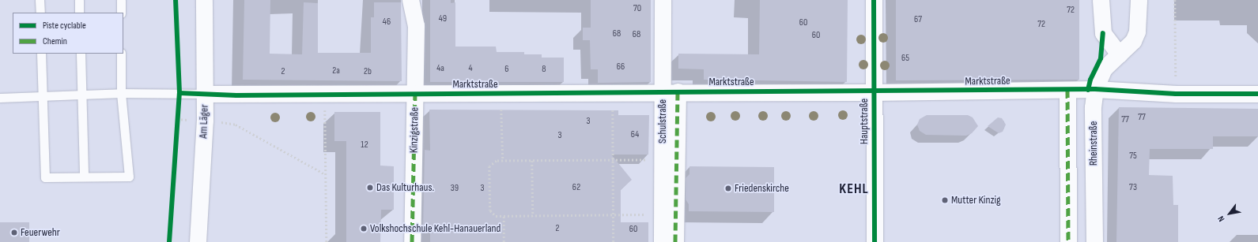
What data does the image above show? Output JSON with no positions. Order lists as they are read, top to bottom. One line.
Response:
{"streets":{"street":["Marktstraße","Am Läger","Schulstraße","Hauptstraße","Kinzigstraße","Rheinstraße"]},"crossings":[["Marktstraße","Am Läger"],["Marktstraße","Schulstraße"],["Marktstraße","Hauptstraße"],["Marktstraße","Kinzigstraße"],["Marktstraße","Rheinstraße"]],"districts":["KEHL"],"places":["Das Kulturhaus.","Friedenskirche","Mutter Kinzig","Volkshochschule Kehl-Hanauerland","Feuerwehr"],"house_numbers":["70","72","49","67","46","60","72","68","68","60","65","66","4a","4","6","8","2a","2","2b","77","77","3","64","3","12","75","62","73","39","3","2","60"],"legend":["Piste cyclable","Chemin"],"north":"bottom left"}
